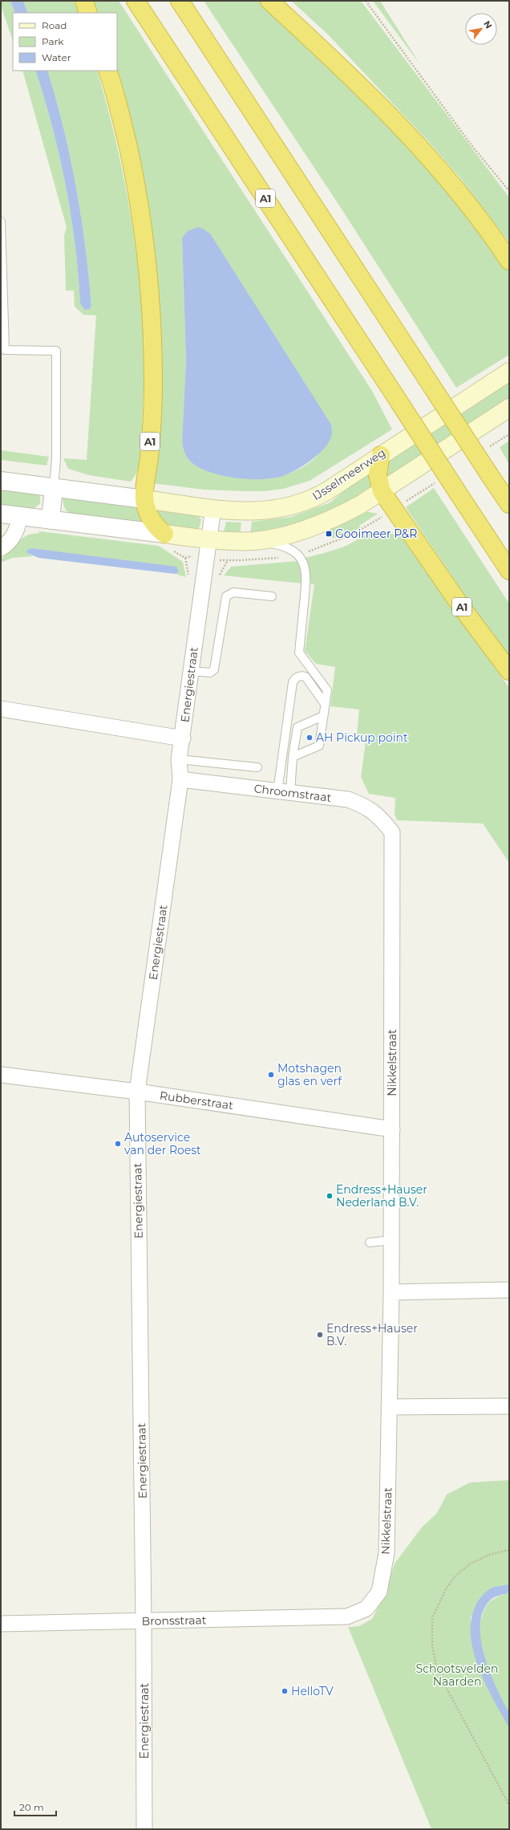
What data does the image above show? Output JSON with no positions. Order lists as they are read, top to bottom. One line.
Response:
{"streets":{"highway":["A1"],"main road":["IJsselmeerweg"],"street":["Energiestraat","Chroomstraat","Nikkelstraat","Rubberstraat","Bronsstraat"]},"crossings":[["A1","IJsselmeerweg"],["IJsselmeerweg","Energiestraat"],["Energiestraat","Chroomstraat"],["Energiestraat","Rubberstraat"],["Energiestraat","Bronsstraat"],["Chroomstraat","Nikkelstraat"],["Nikkelstraat","Rubberstraat"],["Nikkelstraat","Bronsstraat"]],"parks":["Schootsvelden Naarden"],"places":{"transit":["Gooimeer P&R"],"other":["AH Pickup point","Motshagen glas en verf","Autoservice van der Roest","Endress+Hauser Nederland B.V.","Endress+Hauser B.V.","HelloTV"]},"legend":["Road","Park","Water"],"scale_bar":"20 m","north":"top right"}
